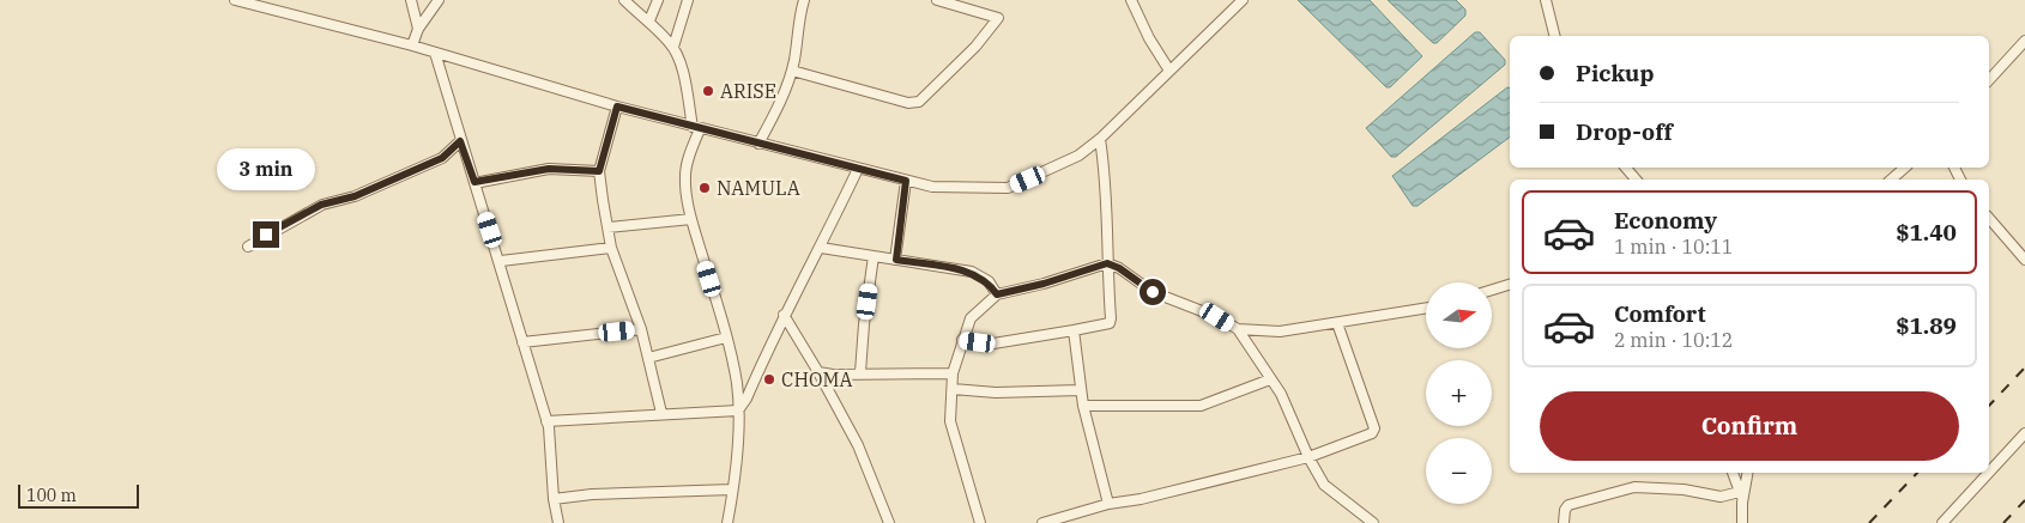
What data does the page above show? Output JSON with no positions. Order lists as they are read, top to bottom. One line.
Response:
{"places":["ARISE","NAMULA","CHOMA"],"scale_bar":"100 m","north":"right","page":{"banner":["Pickup","Drop-off"],"bubble":"3 min","list":[{"name":"Economy","note":"1 min · 10:11","value":"$1.40"},{"name":"Comfort","note":"2 min · 10:12","value":"$1.89"}],"map_buttons":["+","−"],"buttons":"Confirm","scale":"100 m"}}
